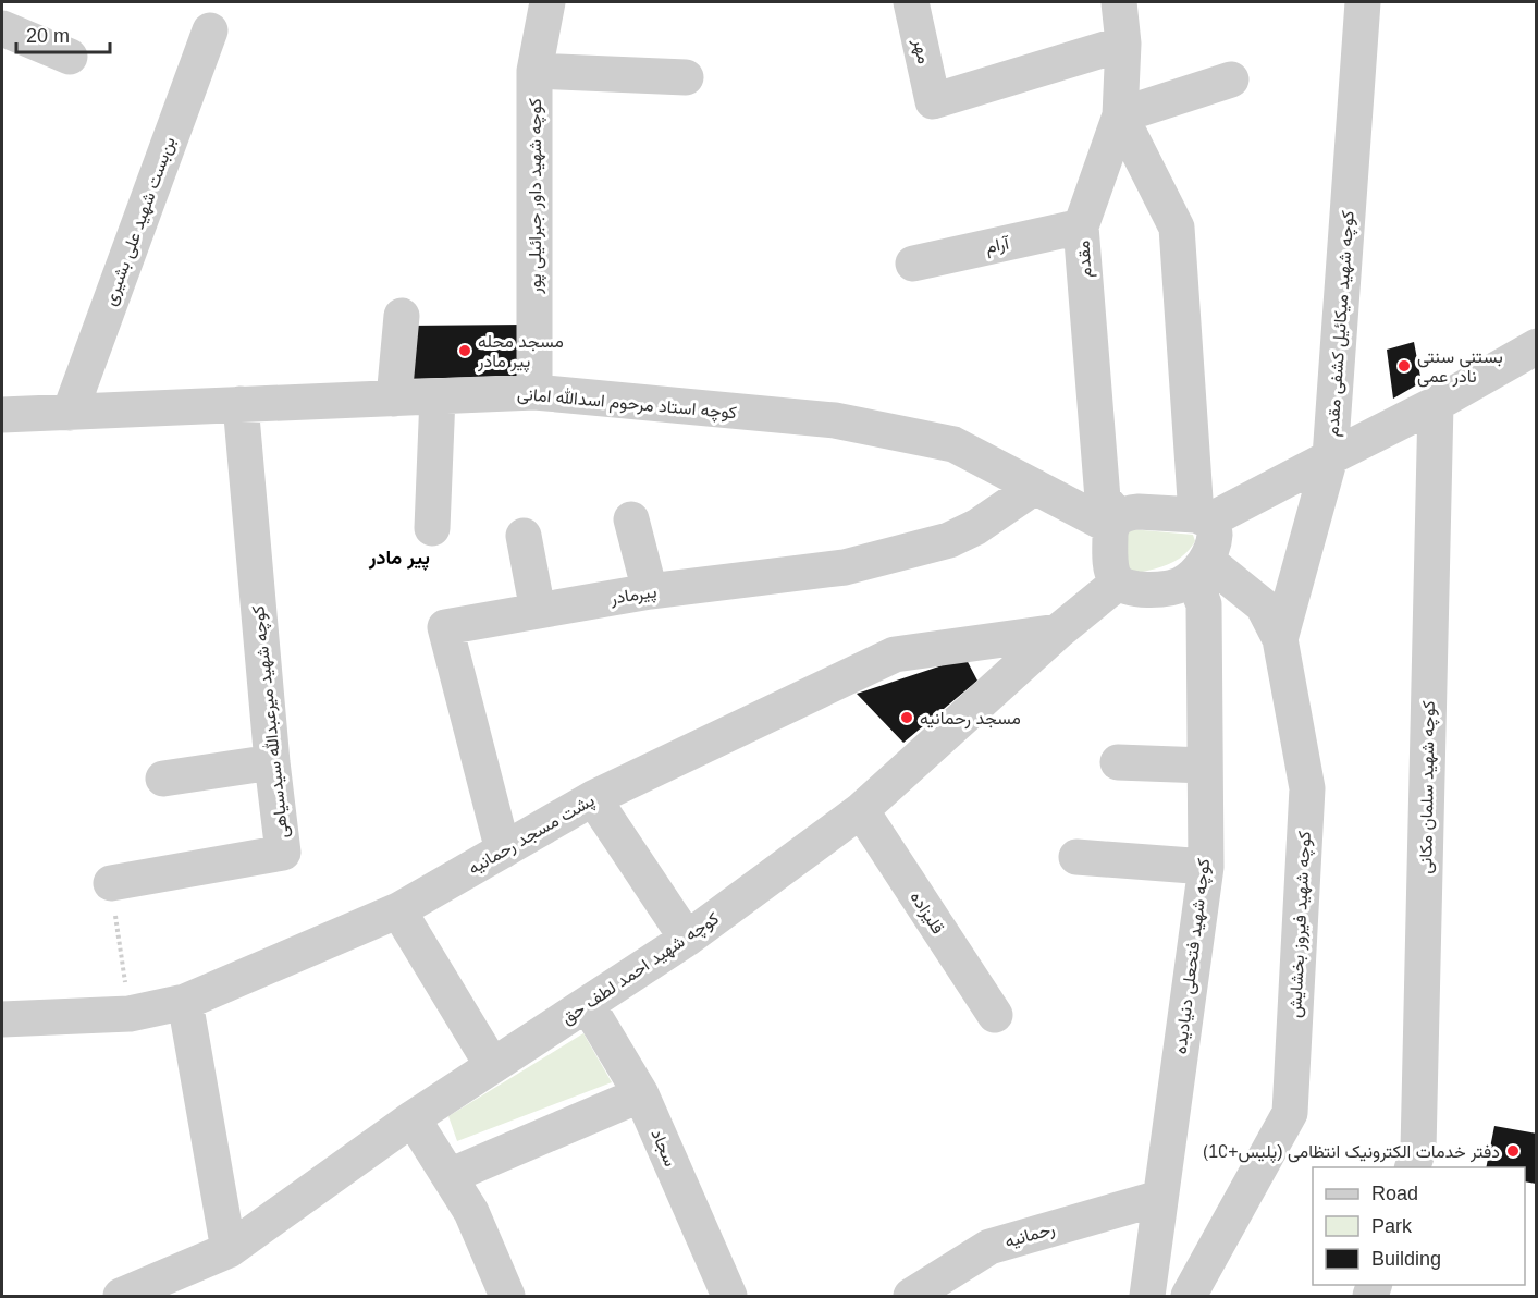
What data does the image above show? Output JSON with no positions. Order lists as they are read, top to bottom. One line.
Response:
{"streets":{"street":["مهر","کوچه شهید داور جبرائیلی پور","بن‌بست شهید علی بشیری","آرام","مقدم","کوچه شهید میکائیل کشفی مقدم","کوچه استاد مرحوم اسدالله امانی","پیرمادر","کوچه شهید میرعبدالله سیدسیاهی","کوچه شهید سلمان مکانی","پشت مسجد رحمانیه","قلیزاده","کوچه شهید فیروز بخشایش","کوچه شهید فتحعلی دنیادیده","کوچه شهید احمد لطف حق","سجاد","رحمانیه"]},"crossings":[["مهر","مقدم"],["کوچه شهید داور جبرائیلی پور","کوچه استاد مرحوم اسدالله امانی"],["بن‌بست شهید علی بشیری","کوچه استاد مرحوم اسدالله امانی"],["آرام","مقدم"],["مقدم","کوچه استاد مرحوم اسدالله امانی"],["مقدم","کوچه شهید فیروز بخشایش"],["مقدم","کوچه شهید فتحعلی دنیادیده"],["مقدم","کوچه شهید احمد لطف حق"],["کوچه شهید میکائیل کشفی مقدم","کوچه شهید فیروز بخشایش"],["کوچه استاد مرحوم اسدالله امانی","پیرمادر"],["کوچه استاد مرحوم اسدالله امانی","کوچه شهید میرعبدالله سیدسیاهی"],["کوچه استاد مرحوم اسدالله امانی","کوچه شهید فیروز بخشایش"],["کوچه استاد مرحوم اسدالله امانی","کوچه شهید فتحعلی دنیادیده"],["کوچه استاد مرحوم اسدالله امانی","کوچه شهید احمد لطف حق"],["پیرمادر","پشت مسجد رحمانیه"],["پشت مسجد رحمانیه","کوچه شهید احمد لطف حق"],["قلیزاده","کوچه شهید احمد لطف حق"],["کوچه شهید فیروز بخشایش","کوچه شهید فتحعلی دنیادیده"],["کوچه شهید فیروز بخشایش","کوچه شهید احمد لطف حق"],["کوچه شهید فتحعلی دنیادیده","کوچه شهید احمد لطف حق"],["کوچه شهید فتحعلی دنیادیده","رحمانیه"],["کوچه شهید احمد لطف حق","سجاد"]],"districts":["پیر مادر"],"places":["مسجد محله پیر مادر","بستنی سنتی نادر عمی","مسجد رحمانیه","دفتر خدمات الکترونیک انتظامی (پلیس+10)"],"legend":["Road","Park","Building"],"scale_bar":"20 m"}
